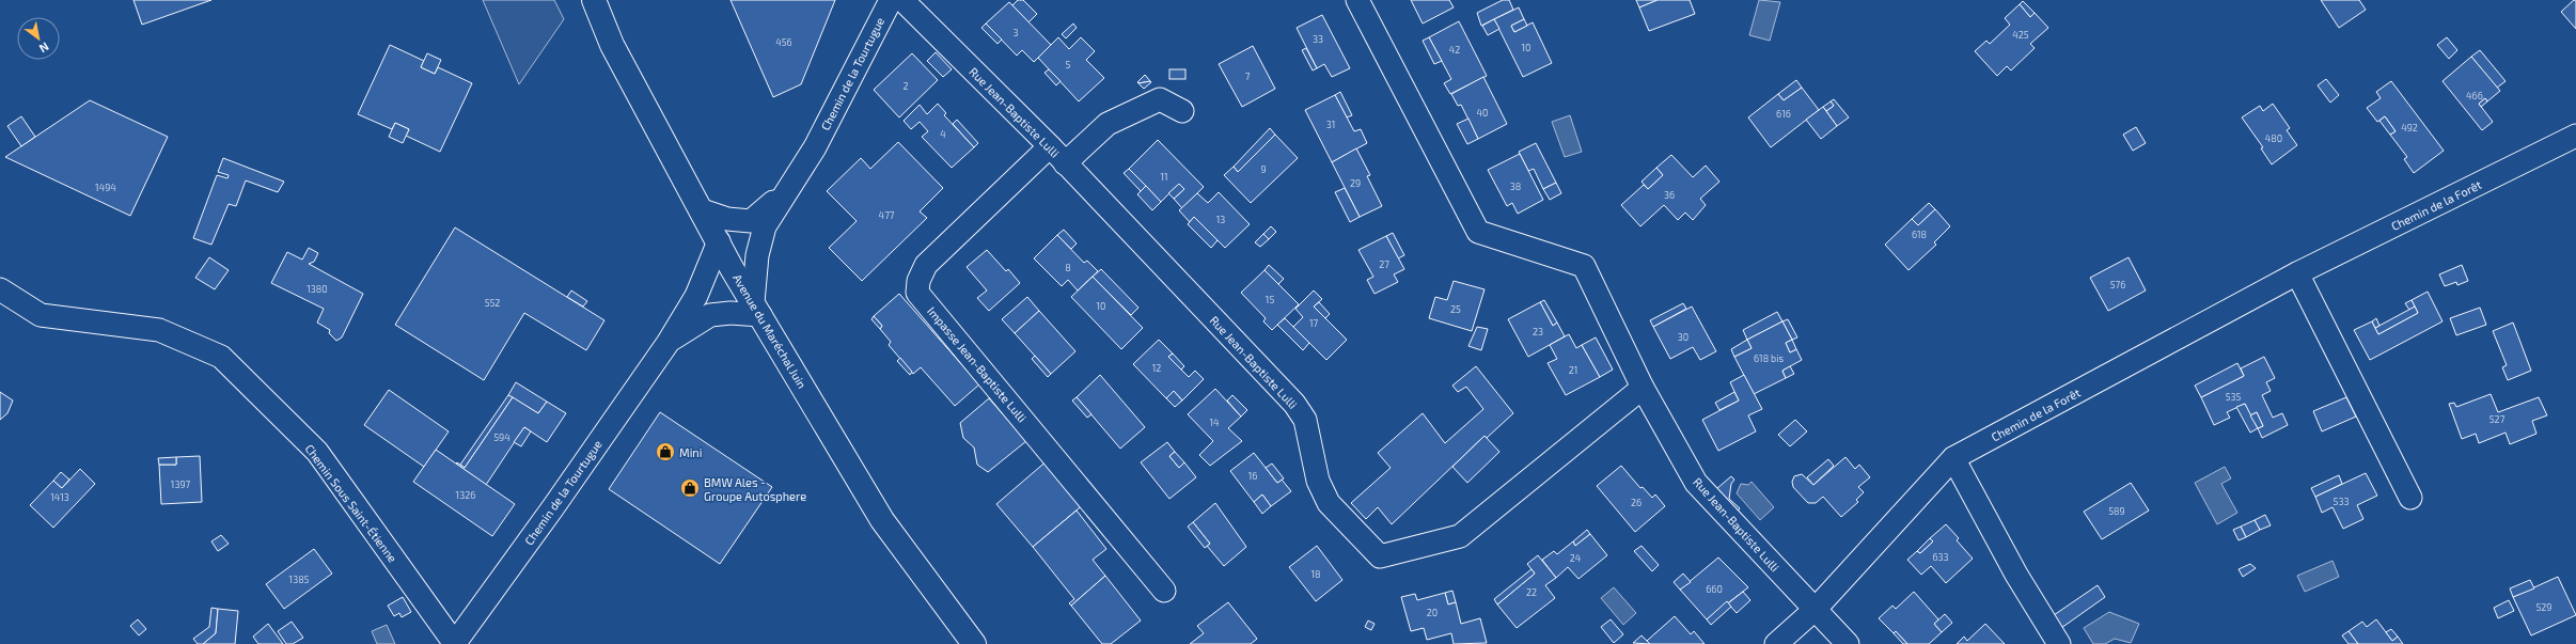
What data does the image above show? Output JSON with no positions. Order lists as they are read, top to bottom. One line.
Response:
{"streets":{"main road":["Avenue du Maréchal Juin"],"street":["Chemin de la Tourtugue","Rue Jean-Baptiste Lulli","Chemin de la Forêt","Impasse Jean-Baptiste Lulli","Chemin Sous Saint-Étienne"]},"crossings":[["Chemin de la Tourtugue","Avenue du Maréchal Juin"],["Chemin de la Tourtugue","Chemin Sous Saint-Étienne"],["Rue Jean-Baptiste Lulli","Chemin de la Forêt"],["Rue Jean-Baptiste Lulli","Impasse Jean-Baptiste Lulli"]],"places":{"shop":["Mini","BMW Ales - Groupe Autosphere"]},"house_numbers":["3","425","33","456","10","42","5","7","2","466","40","616","31","492","4","480","9","11","29","38","1494","36","477","13","618","27","8","576","1380","15","552","10","25","17","23","30","618 bis","12","21","535","527","14","594","16","1397","1326","1413","533","26","589","633","24","18","1385","660","22","529","20"],"north":"bottom right"}
